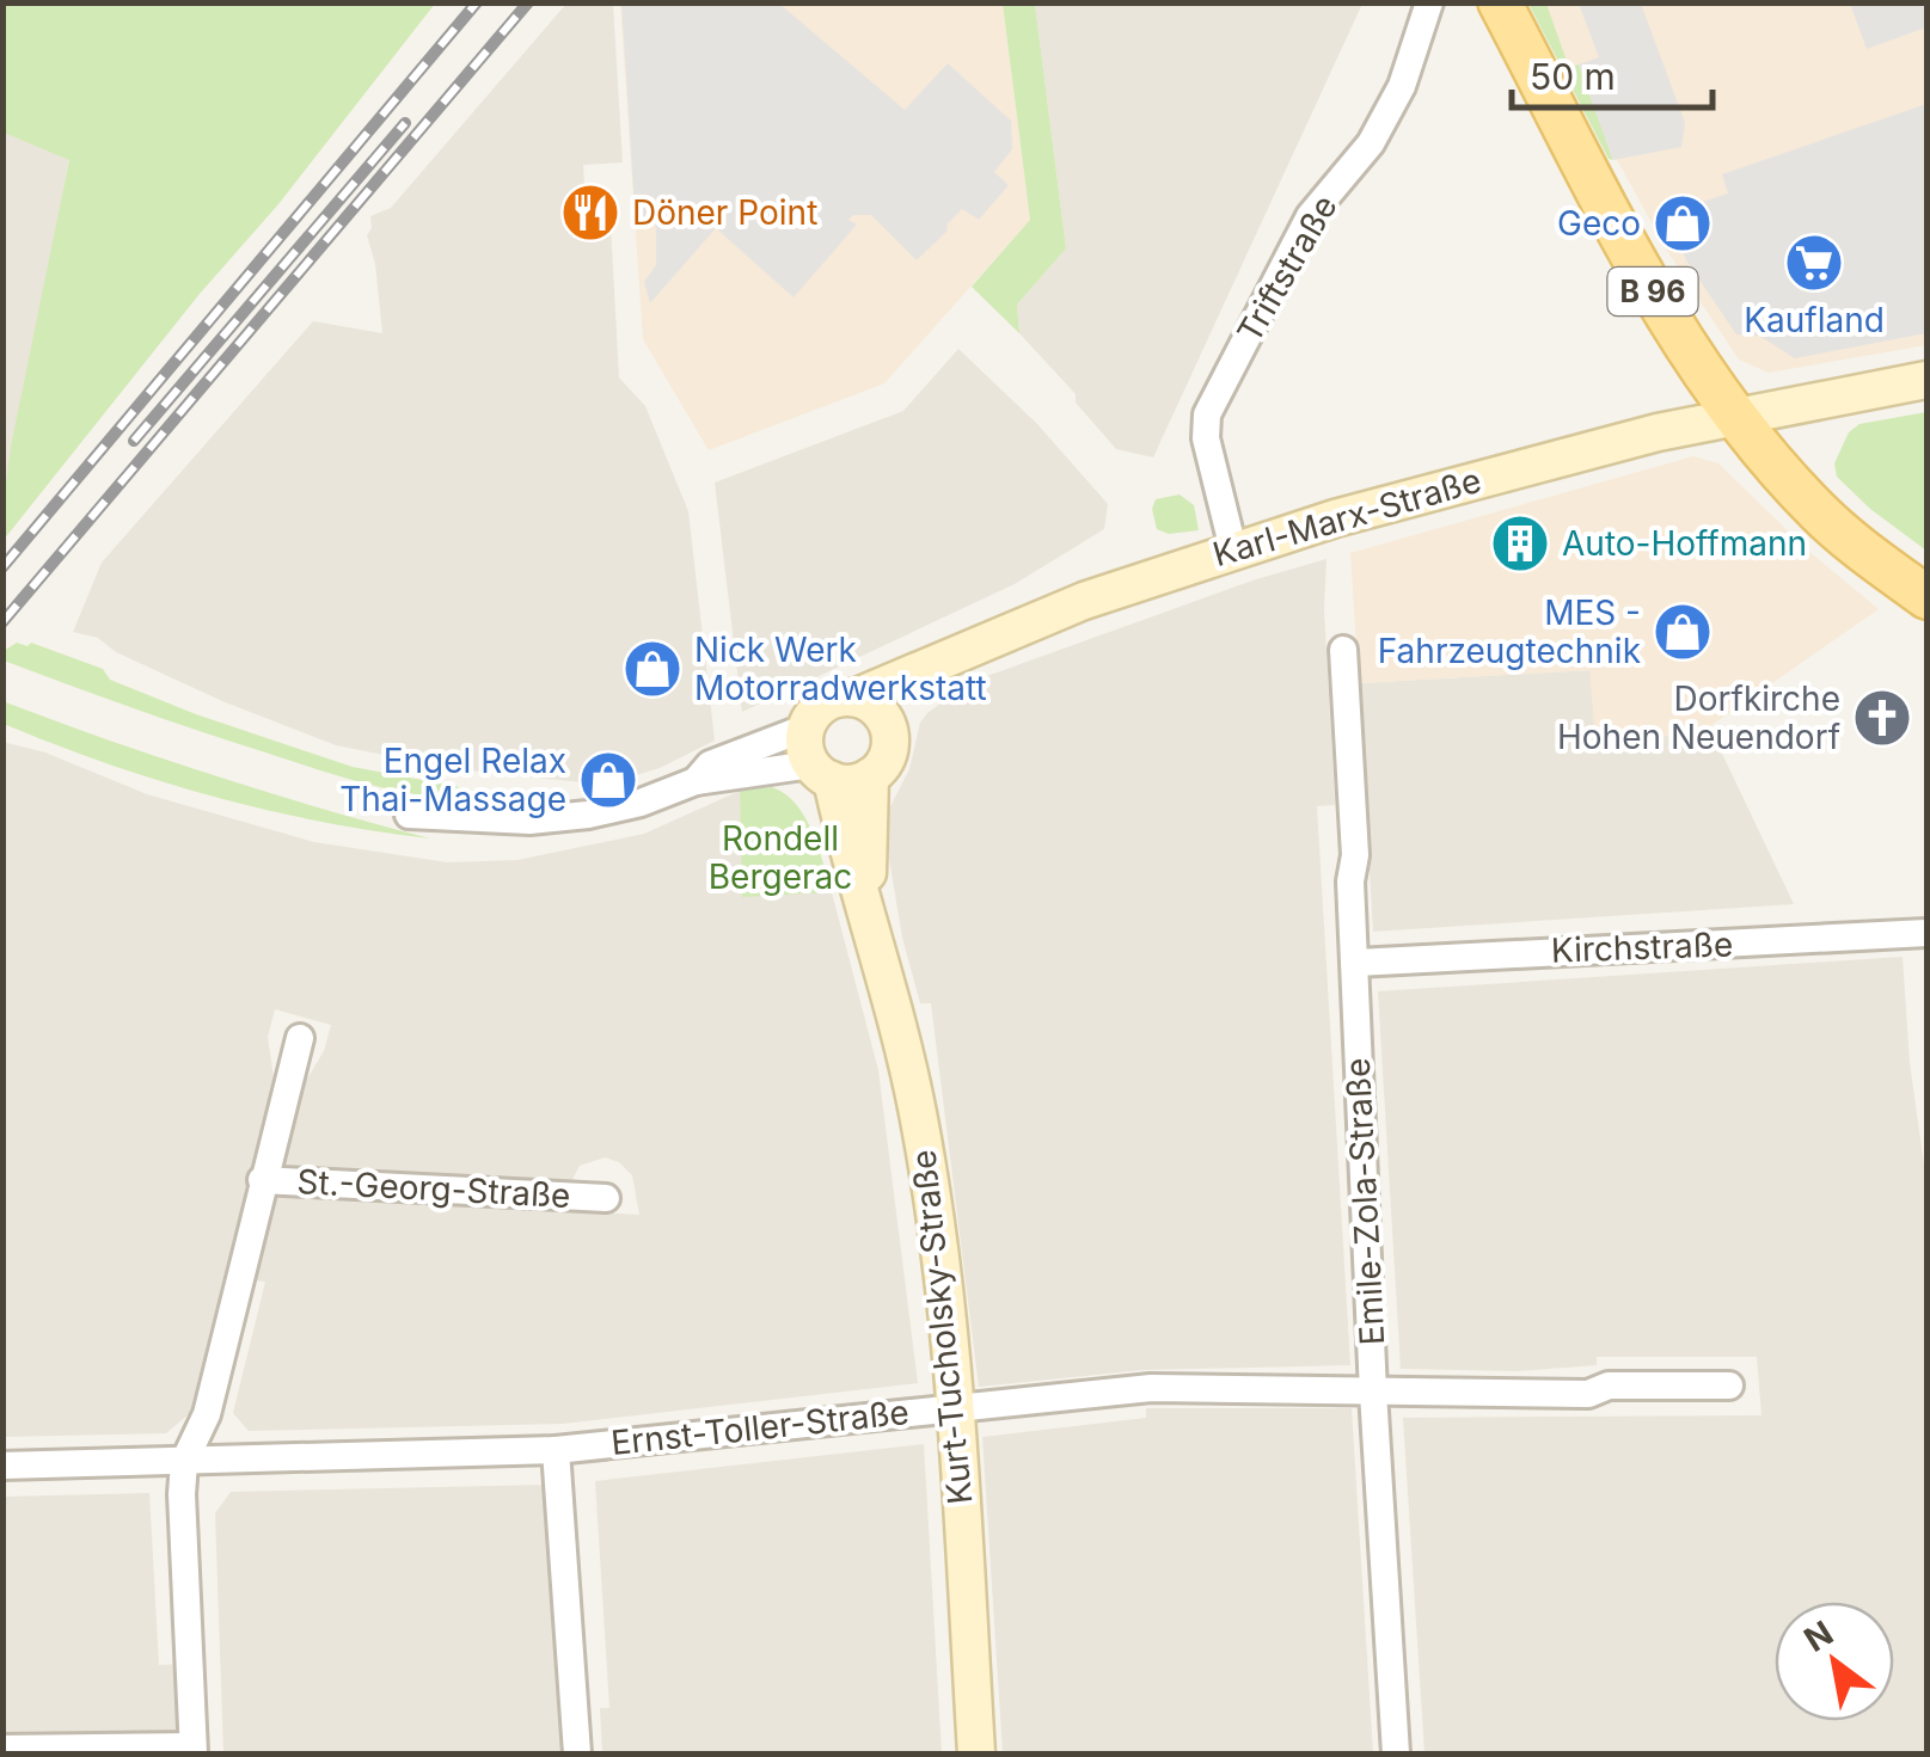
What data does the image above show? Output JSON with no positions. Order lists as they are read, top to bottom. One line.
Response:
{"streets":{"main road":["B 96","Karl-Marx-Straße","Kurt-Tucholsky-Straße"],"street":["Triftstraße","Kirchstraße","St.-Georg-Straße","Emile-Zola-Straße","Ernst-Toller-Straße"]},"crossings":[["Triftstraße","Karl-Marx-Straße"],["B 96","Karl-Marx-Straße"],["Karl-Marx-Straße","Kurt-Tucholsky-Straße"],["Kirchstraße","Emile-Zola-Straße"],["St.-Georg-Straße","Ernst-Toller-Straße"],["Emile-Zola-Straße","Ernst-Toller-Straße"],["Kurt-Tucholsky-Straße","Ernst-Toller-Straße"]],"parks":["Rondell Bergerac"],"places":{"restaurant":["Döner Point"],"shop":["Geco","MES - Fahrzeugtechnik","Nick Werk Motorradwerkstatt","Engel Relax Thai-Massage"],"supermarket":["Kaufland"],"building":["Auto-Hoffmann"],"church":["Dorfkirche Hohen Neuendorf"]},"scale_bar":"50 m","north":"top left"}
